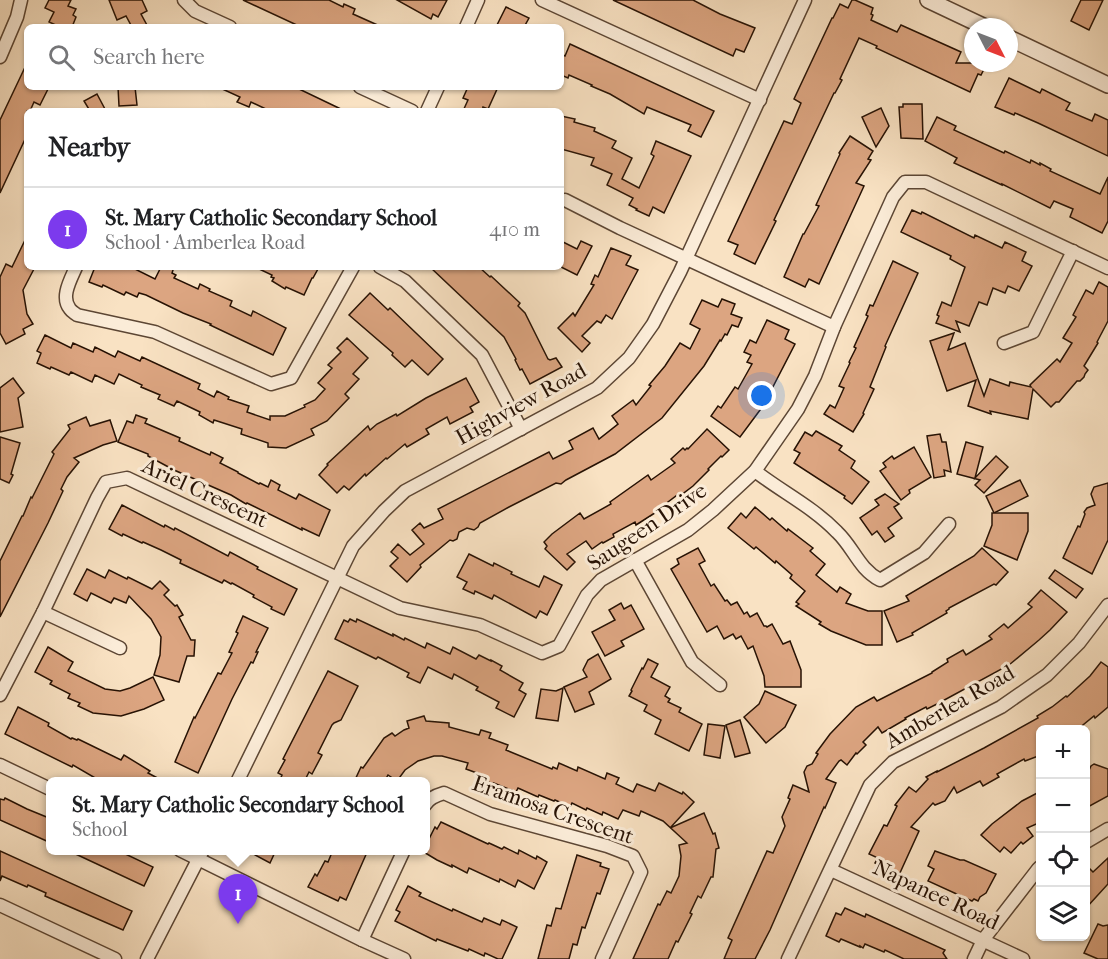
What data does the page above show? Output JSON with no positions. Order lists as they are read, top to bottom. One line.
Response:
{"streets":{"street":["Highview Road","Ariel Crescent","Saugeen Drive","Amberlea Road","Eramosa Crescent","Napanee Road"]},"crossings":[["Highview Road","Ariel Crescent"],["Highview Road","Saugeen Drive"],["Ariel Crescent","Saugeen Drive"],["Amberlea Road","Napanee Road"]],"north":"bottom right","page":{"search":"Search here","heading":"Nearby","list":[{"mark":"1","name":"St. Mary Catholic Secondary School","note":"School · Amberlea Road","value":"410 m"}],"map_buttons":["+","−"],"popup":["St. Mary Catholic Secondary School","School"],"pins":"1"}}
